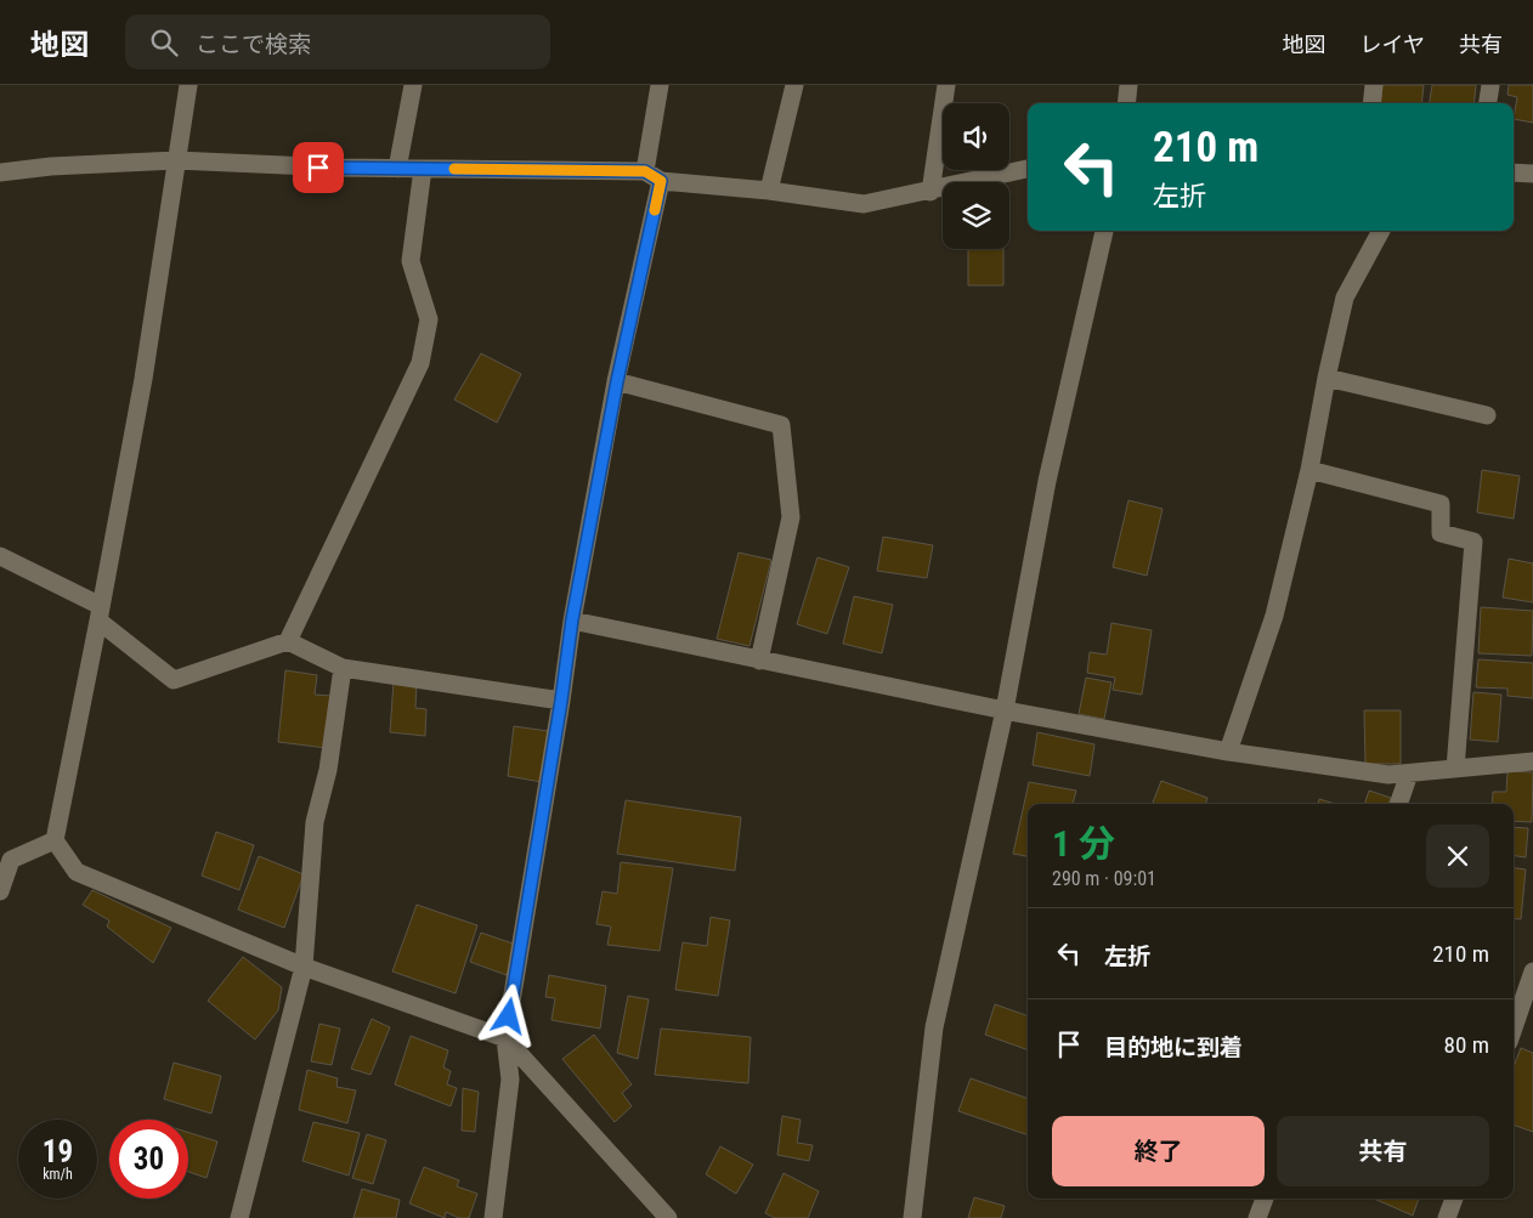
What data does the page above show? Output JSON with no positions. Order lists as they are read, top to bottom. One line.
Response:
{"page":{"header":"地図","search":"ここで検索","nav":["地図","レイヤ","共有"],"turn":["210 m","左折"],"heading":["1 分","290 m · 09:01"],"list":[{"name":"左折","value":"210 m"},{"name":"目的地に到着","value":"80 m"}],"buttons":["終了","共有"],"speed":"19 km/h","limit":"30"}}
